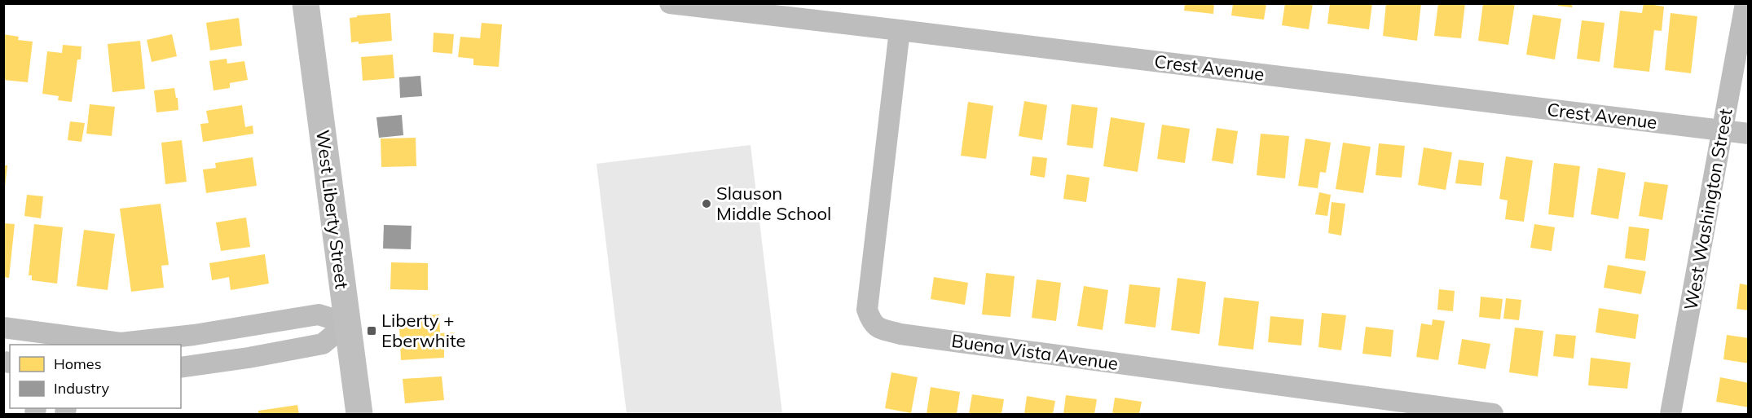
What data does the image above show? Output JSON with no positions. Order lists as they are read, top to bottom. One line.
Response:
{"streets":{"main road":["West Liberty Street"],"street":["Crest Avenue","West Washington Street","Buena Vista Avenue"]},"crossings":[["Crest Avenue","West Washington Street"],["Crest Avenue","Buena Vista Avenue"]],"places":{"other":["Slauson Middle School"],"transit":["Liberty + Eberwhite"]},"legend":["Homes","Industry"]}
